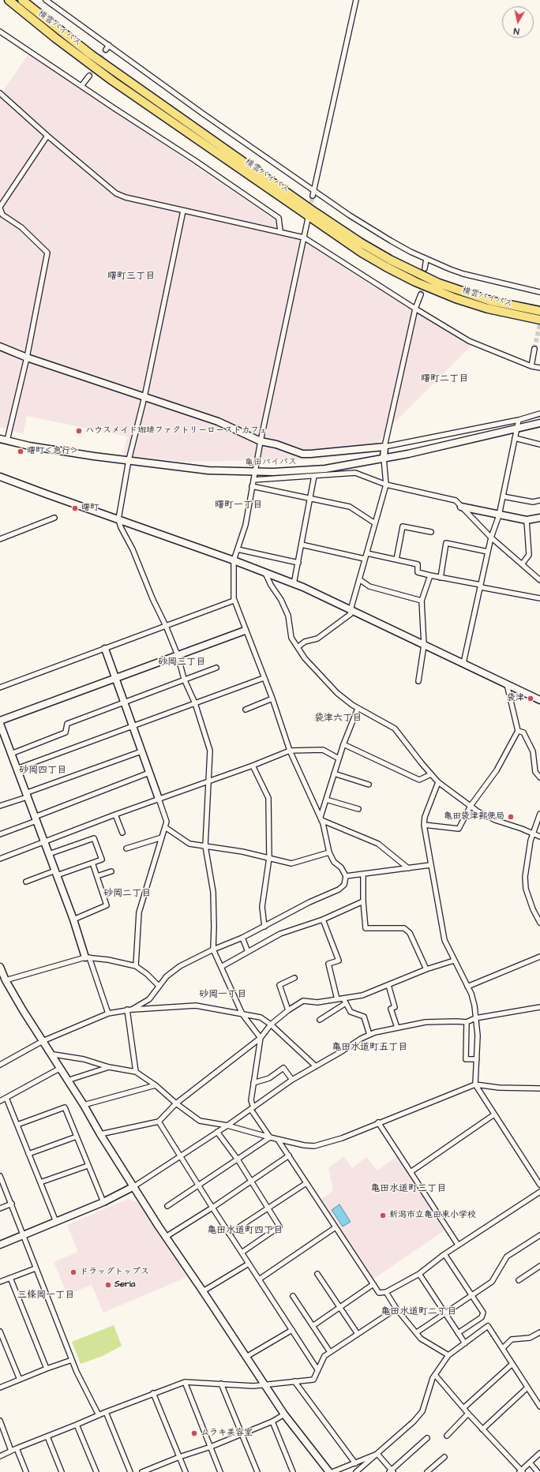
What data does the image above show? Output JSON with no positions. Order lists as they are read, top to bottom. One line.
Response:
{"streets":{"highway":["横雲バイパス"],"street":["亀田バイパス"]},"districts":["曙町三丁目","曙町二丁目","曙町一丁目","砂岡三丁目","袋津六丁目","砂岡四丁目","砂岡二丁目","砂岡一丁目","亀田水道町五丁目","亀田水道町三丁目","亀田水道町四丁目","三條岡一丁目","亀田水道町二丁目"],"places":["ハウスメイド珈琲ファクトリーローストカフェ","曙町＜急行＞","曙町","袋津","亀田袋津郵便局","新潟市立亀田東小学校","ドラッグトップス","Seria","ムラキ美容室"],"north":"bottom"}
